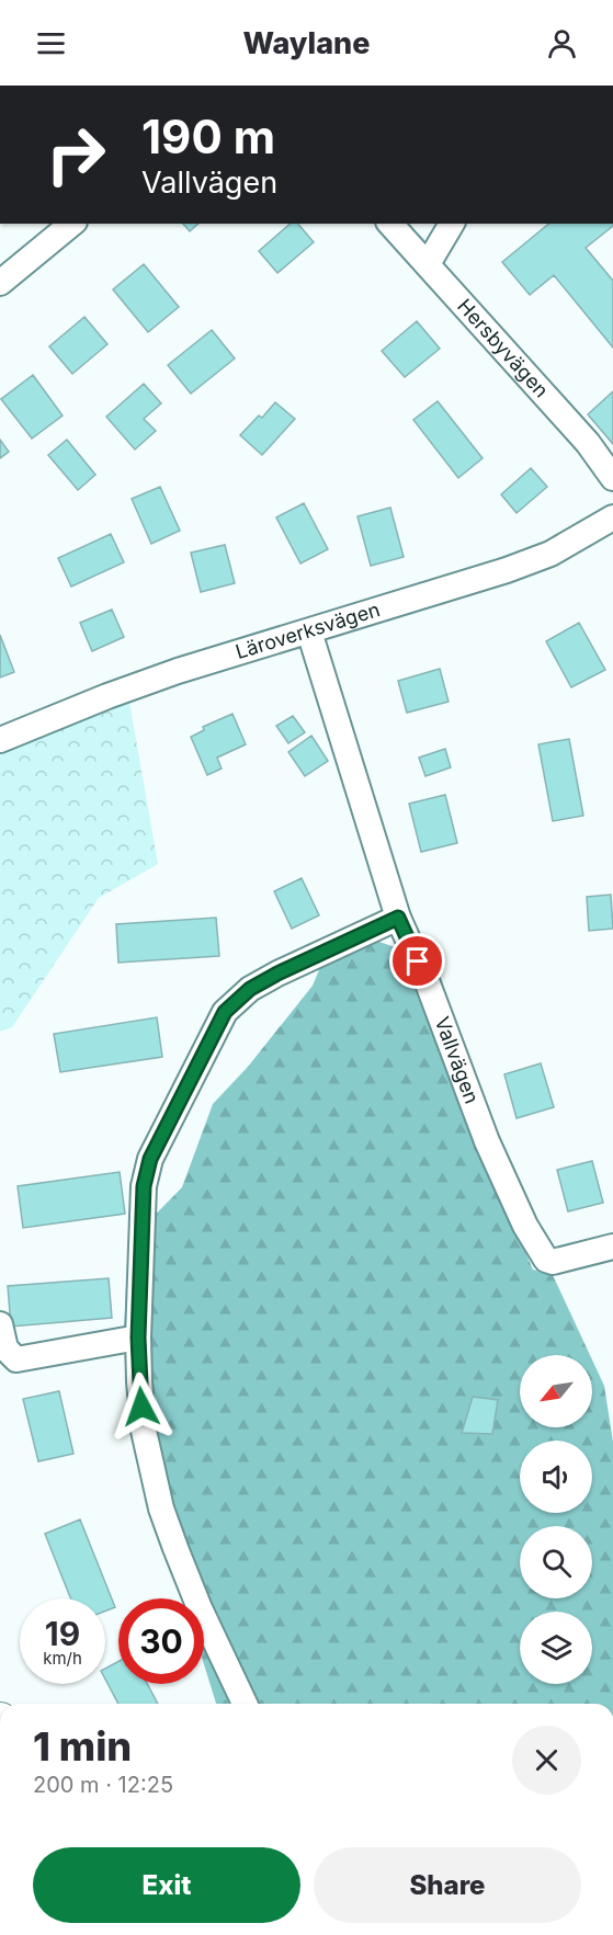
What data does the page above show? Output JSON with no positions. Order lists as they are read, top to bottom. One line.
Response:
{"streets":{"street":["Hersbyvägen","Läroverksvägen","Vallvägen"]},"crossings":[["Läroverksvägen","Vallvägen"]],"north":"bottom left","page":{"header":"Waylane","turn":["190 m","Vallvägen"],"speed":"19 km/h","limit":"30","heading":["1 min","200 m · 12:25"],"buttons":["Exit","Share"]}}
